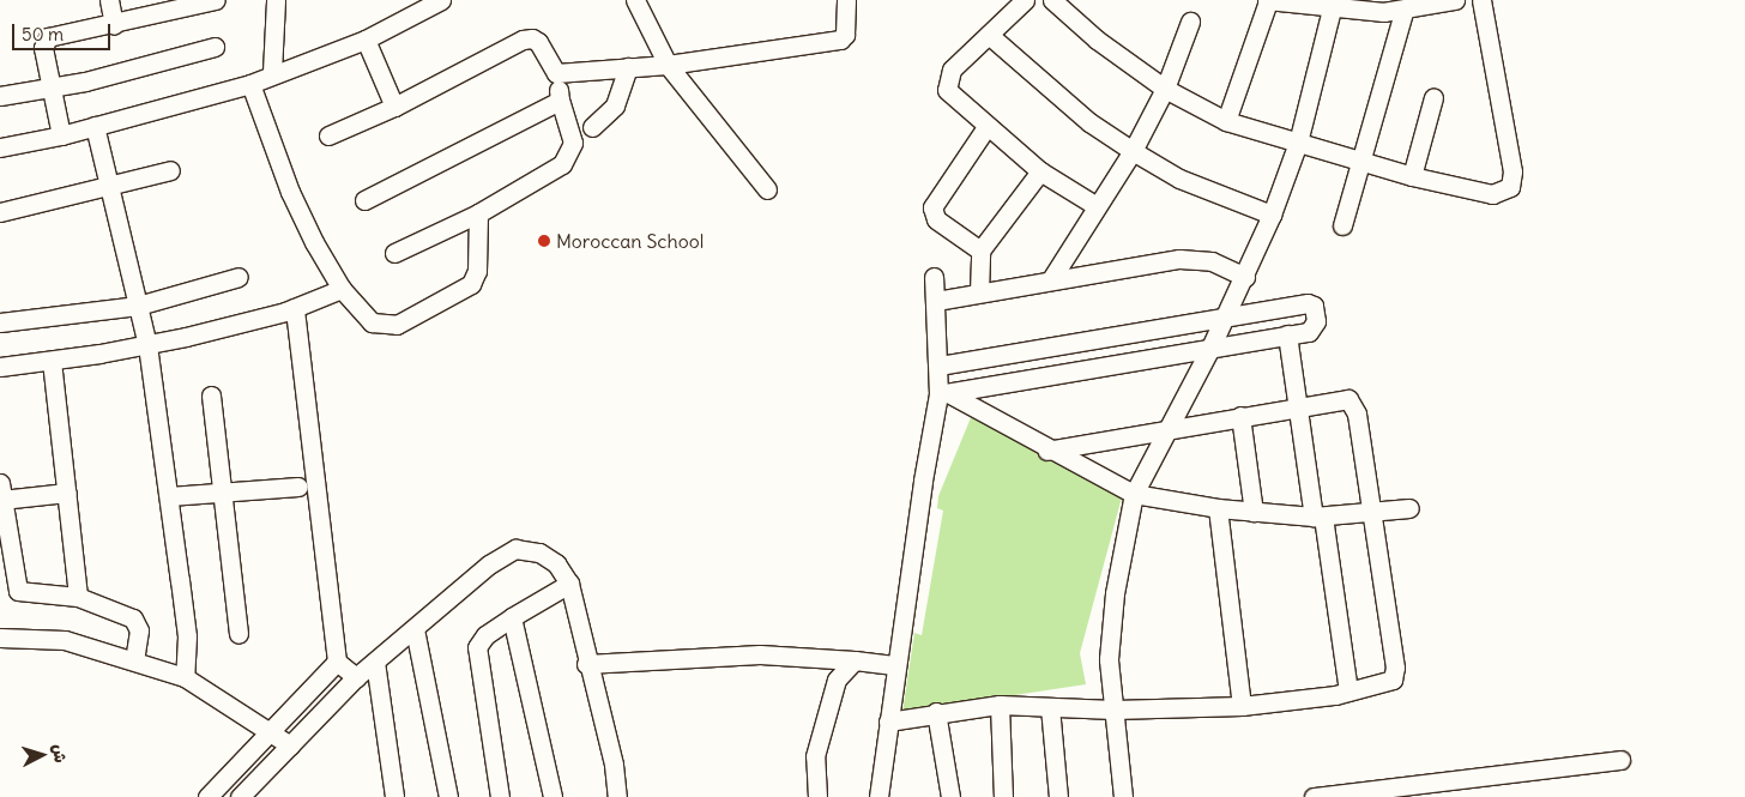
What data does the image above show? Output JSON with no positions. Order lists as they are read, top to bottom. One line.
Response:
{"places":["Moroccan School"],"scale_bar":"50 m","north":"right"}
